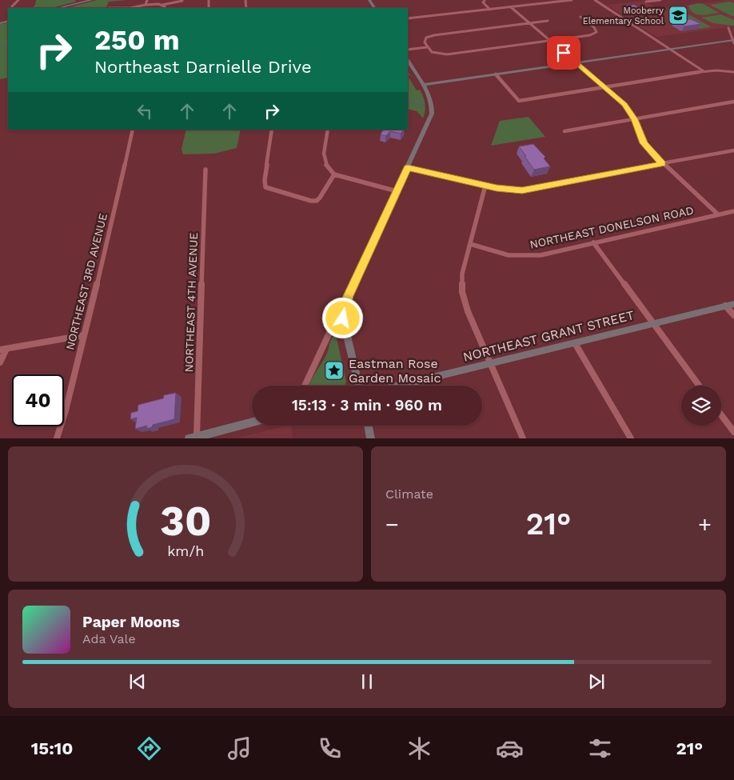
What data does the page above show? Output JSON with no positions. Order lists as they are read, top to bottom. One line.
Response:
{"streets":{"street":["NORTHEAST DONELSON ROAD","NORTHEAST 3RD AVENUE","NORTHEAST 4TH AVENUE","NORTHEAST GRANT STREET"]},"places":{"school or university":["Mooberry Elementary School"],"place":["Eastman Rose Garden Mosaic"]},"page":{"turn":["250 m","Northeast Darnielle Drive"],"limit":"40","trip":"15:13 · 3 min · 960 m","tile":"Climate","heat":["−","21°","+"],"song":["Paper Moons","Ada Vale"],"tabs":["15:10","21°"],"gauge":["30","km/h"]}}
